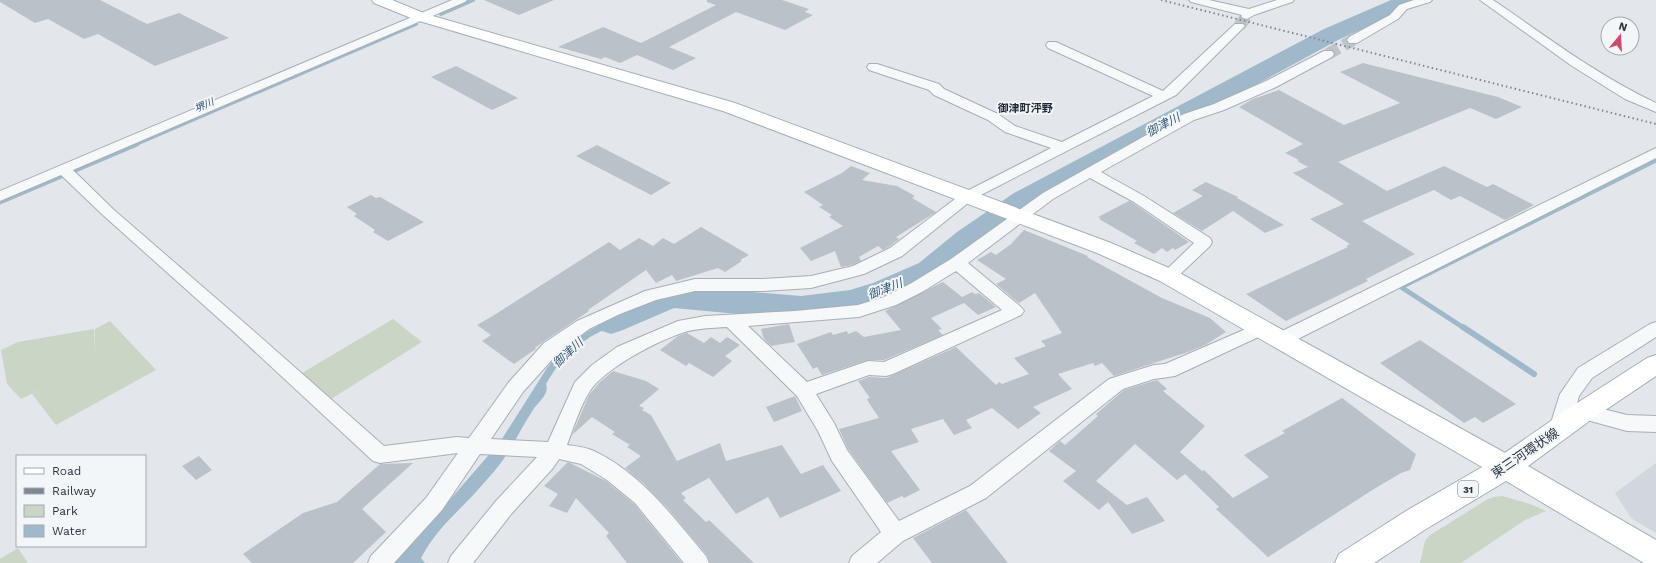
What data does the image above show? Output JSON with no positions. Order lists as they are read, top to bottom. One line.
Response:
{"streets":{"street":["東三河環状線","31"]},"districts":["御津町泙野"],"water":["堺川","御津川"],"legend":["Road","Railway","Park","Water"],"north":"top"}
